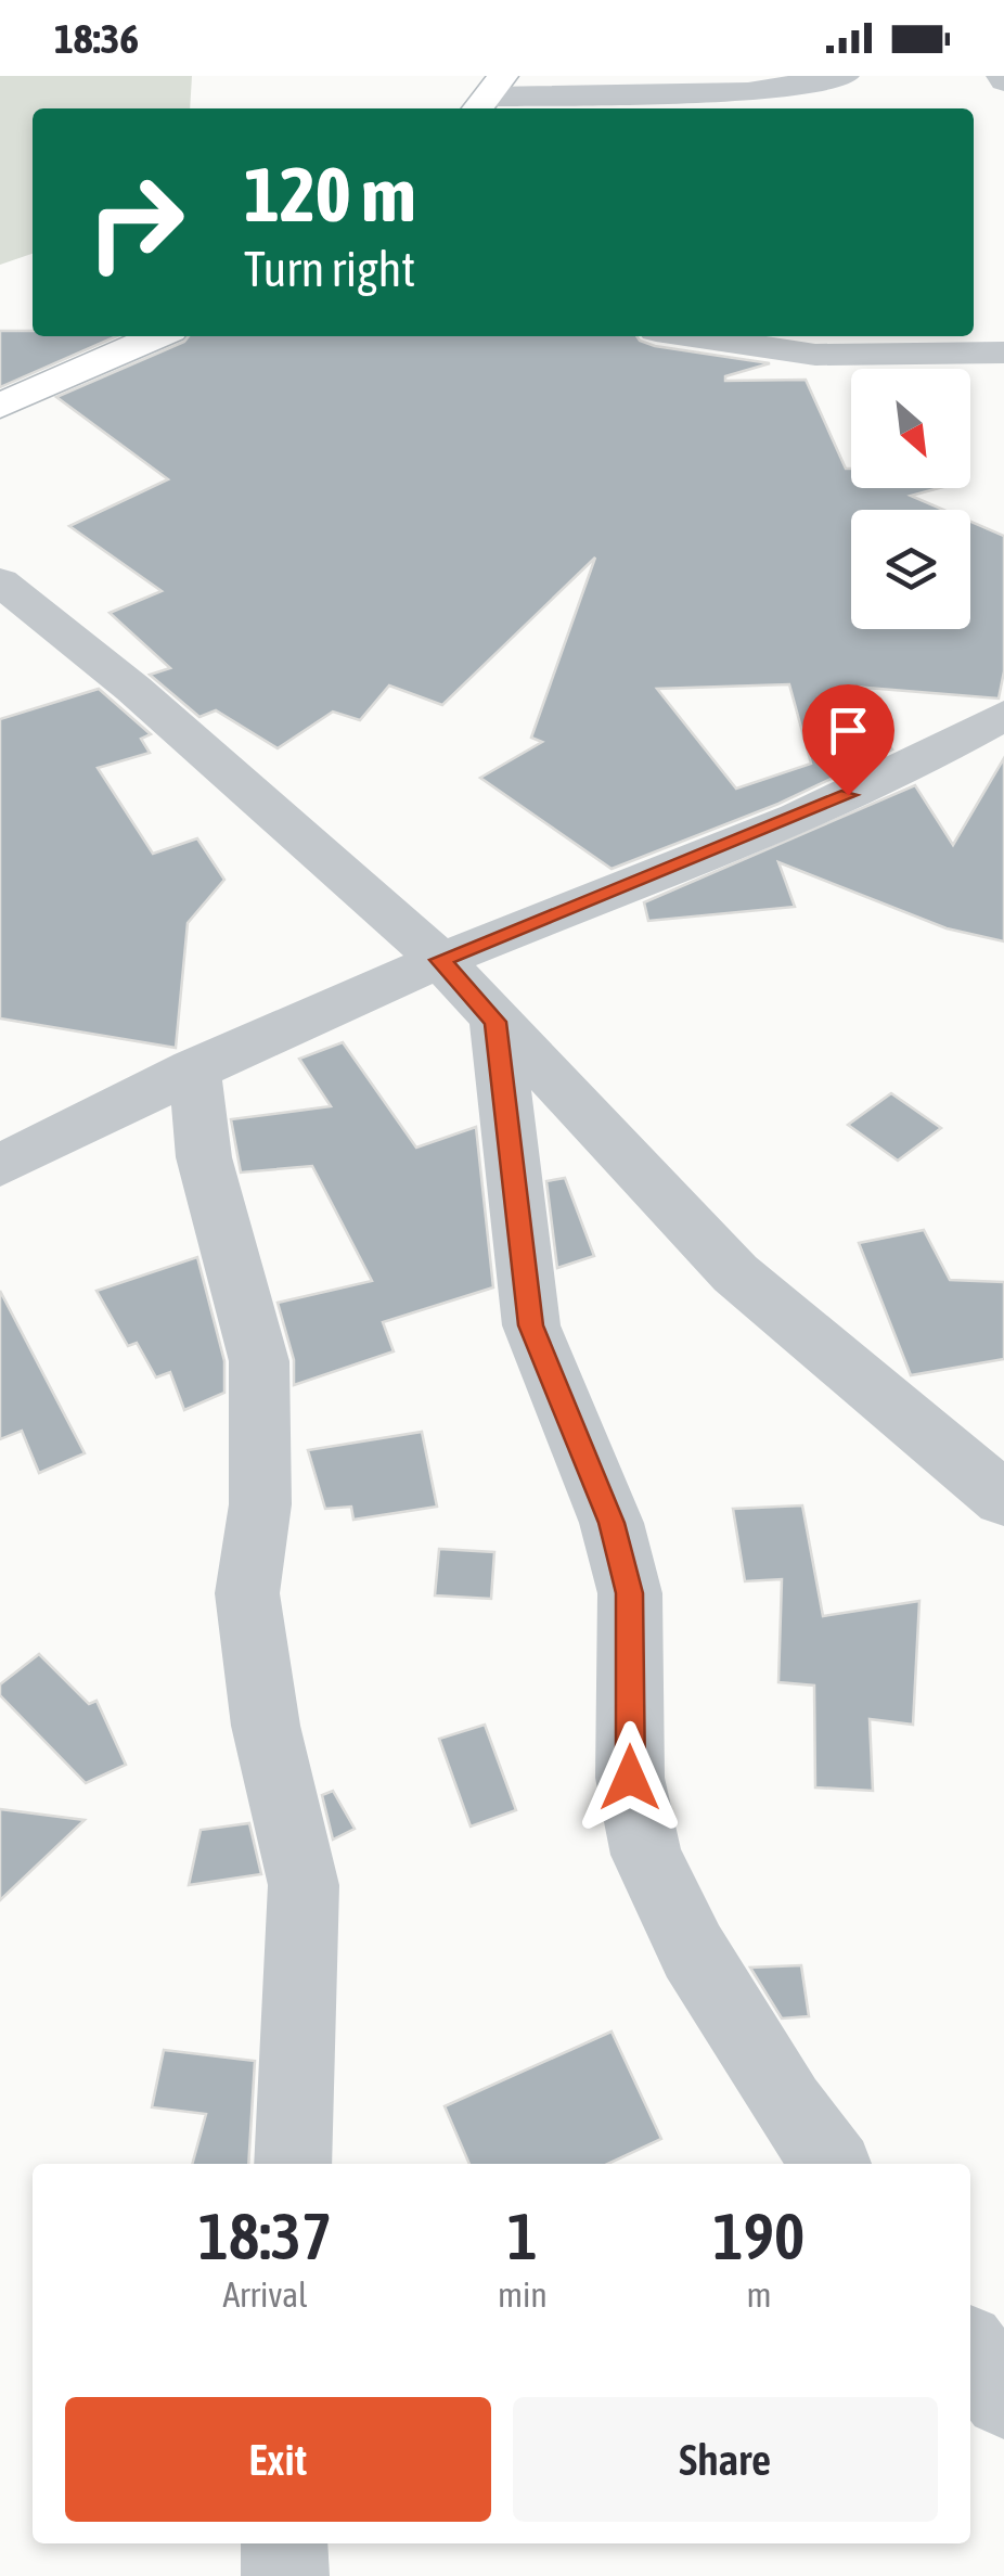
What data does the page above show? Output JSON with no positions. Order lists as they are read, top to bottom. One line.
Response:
{"north":"bottom right","page":{"status":"18:36","turn":["120 m","Turn right"],"eta":["18:37","Arrival","1","min","190","m"],"buttons":["Exit","Share"]}}
